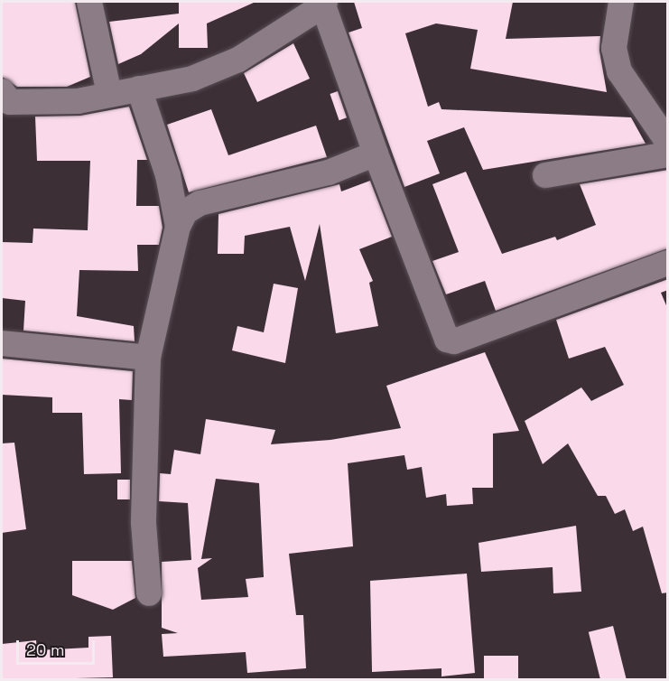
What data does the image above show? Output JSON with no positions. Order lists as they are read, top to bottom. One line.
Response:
{"scale_bar":"20 m"}
